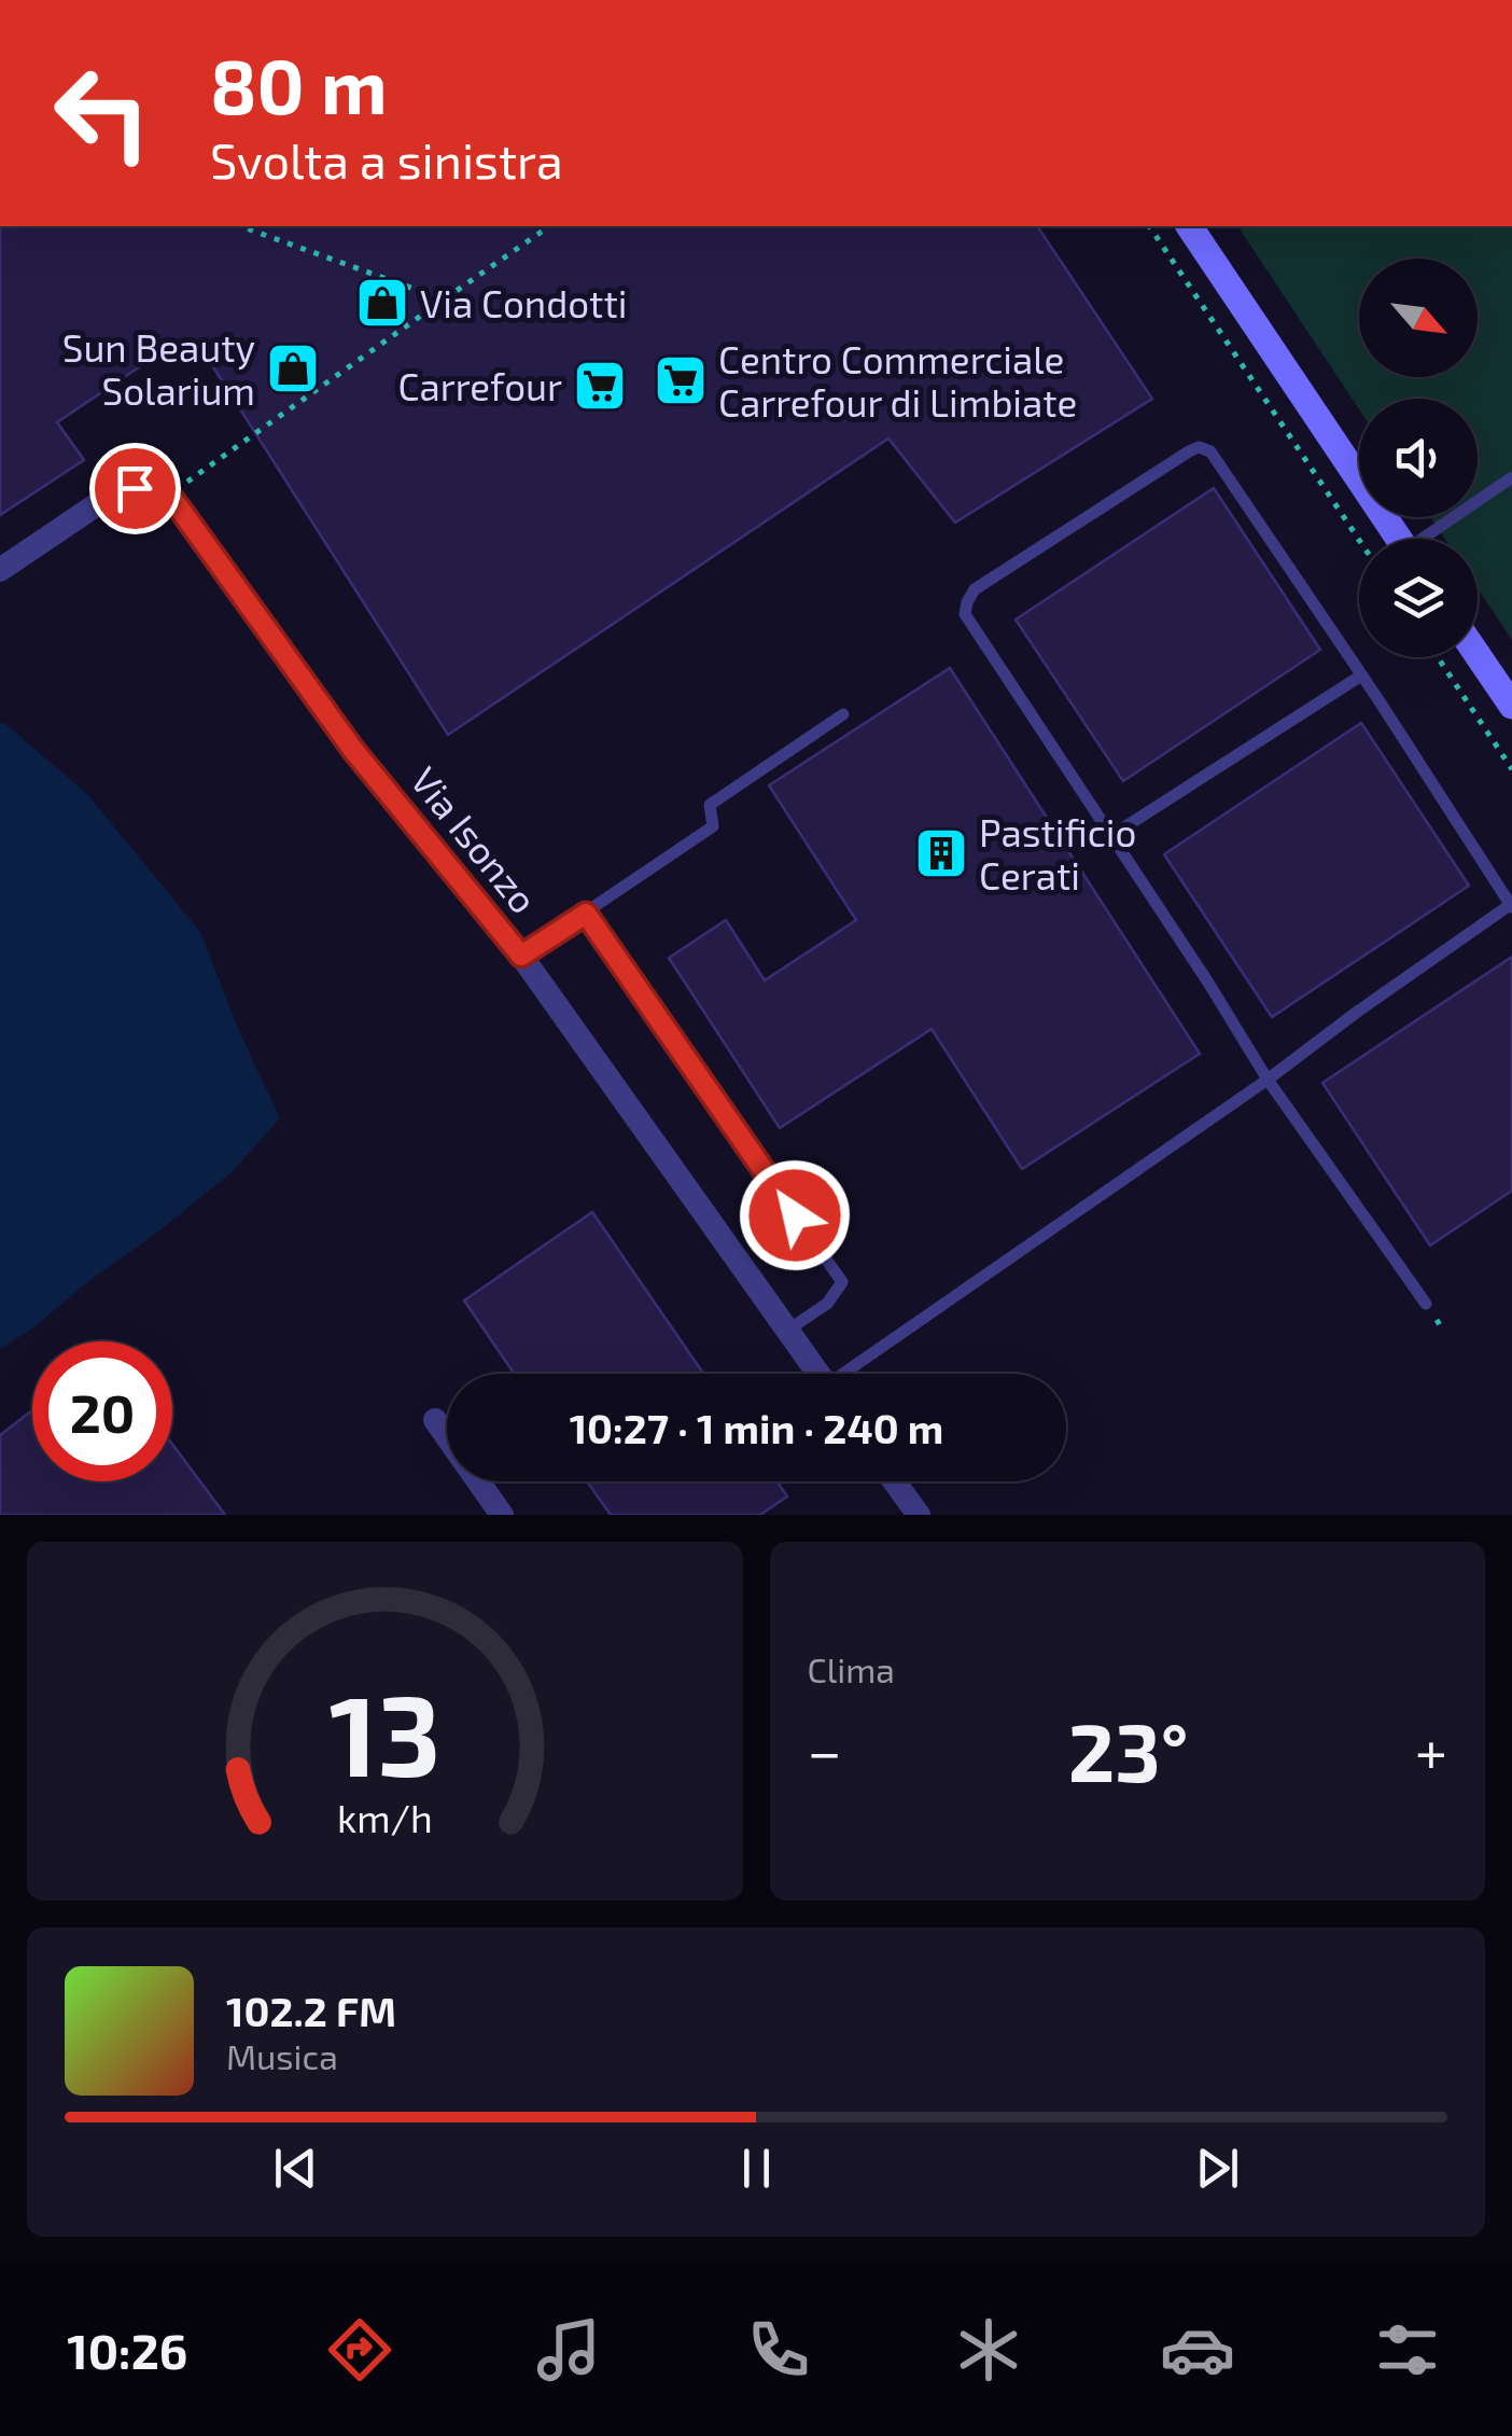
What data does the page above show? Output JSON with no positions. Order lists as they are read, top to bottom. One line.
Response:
{"streets":{"street":["Via Isonzo"]},"places":{"shop":["Via Condotti","Sun Beauty Solarium"],"supermarket":["Centro Commerciale Carrefour di Limbiate","Carrefour"],"building":["Pastificio Cerati"]},"north":"bottom right","page":{"turn":["80 m","Svolta a sinistra"],"limit":"20","trip":"10:27 · 1 min · 240 m","tile":"Clima","heat":["−","23°","+"],"song":["102.2 FM","Musica"],"tabs":"10:26","gauge":["13","km/h"]}}
